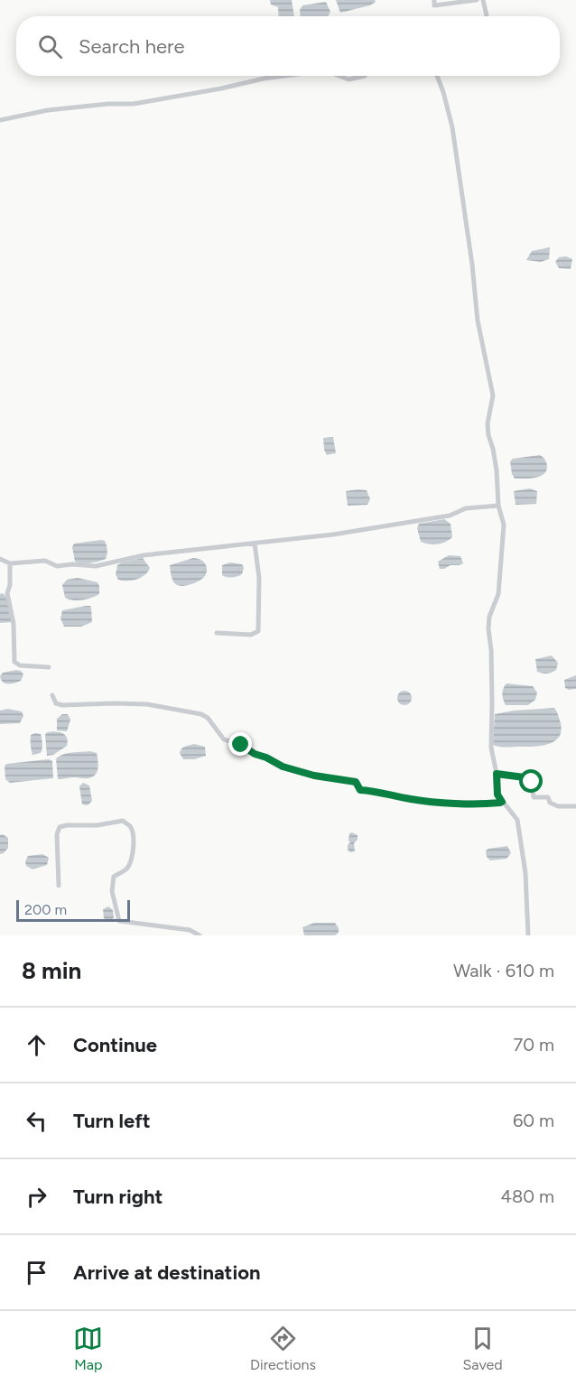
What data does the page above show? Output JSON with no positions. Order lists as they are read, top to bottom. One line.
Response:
{"scale_bar":"200 m","page":{"search":"Search here","scale":"200 m","heading":["8 min","Walk · 610 m"],"list":[["Continue","70 m"],["Turn left","60 m"],["Turn right","480 m"],"Arrive at destination"],"nav":["Map","Directions","Saved"]}}
